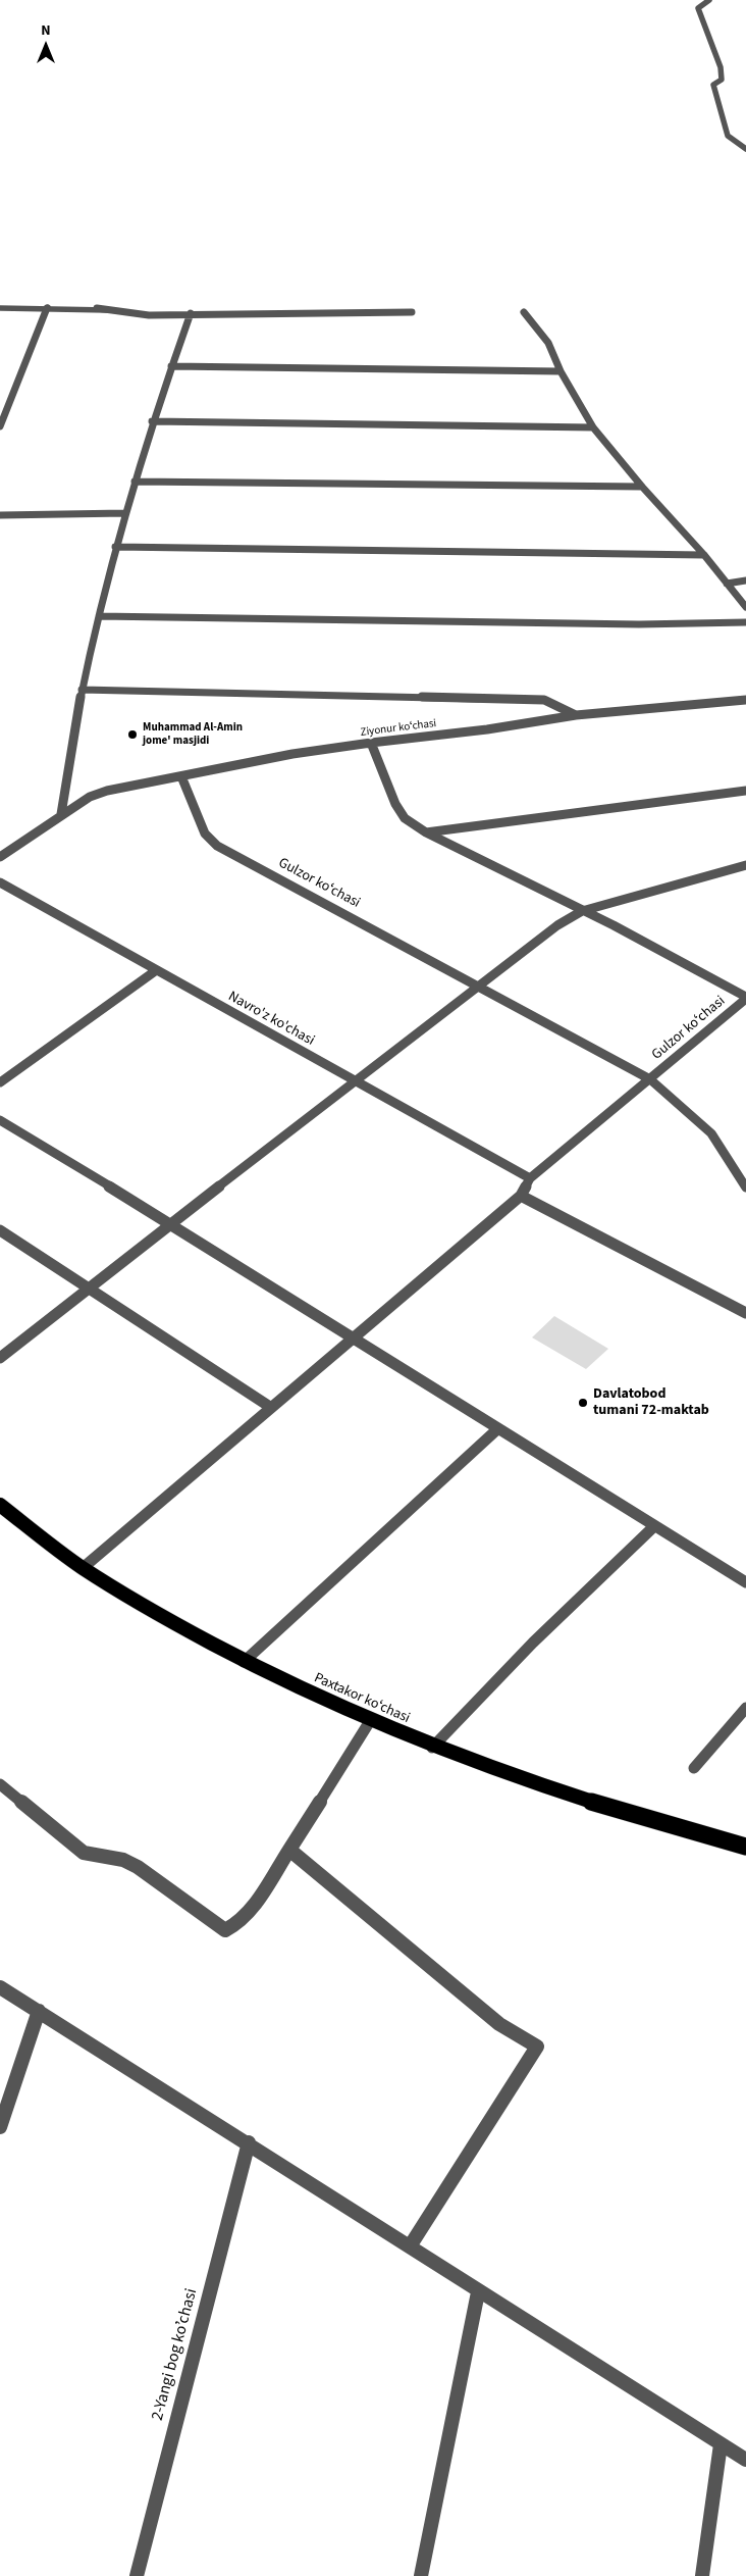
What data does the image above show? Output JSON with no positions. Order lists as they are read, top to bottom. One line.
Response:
{"streets":{"main road":["Paxtakor koʻchasi"],"street":["Ziyonur koʻchasi","Gulzor koʻchasi","Navro'z ko'chasi","2-Yangi bog koʼchasi"]},"crossings":[["Ziyonur koʻchasi","Gulzor koʻchasi"],["Gulzor koʻchasi","Navro'z ko'chasi"]],"places":["Muhammad Al-Amin jome' masjidi","Davlatobod tumani 72-maktab"],"north":"top"}
